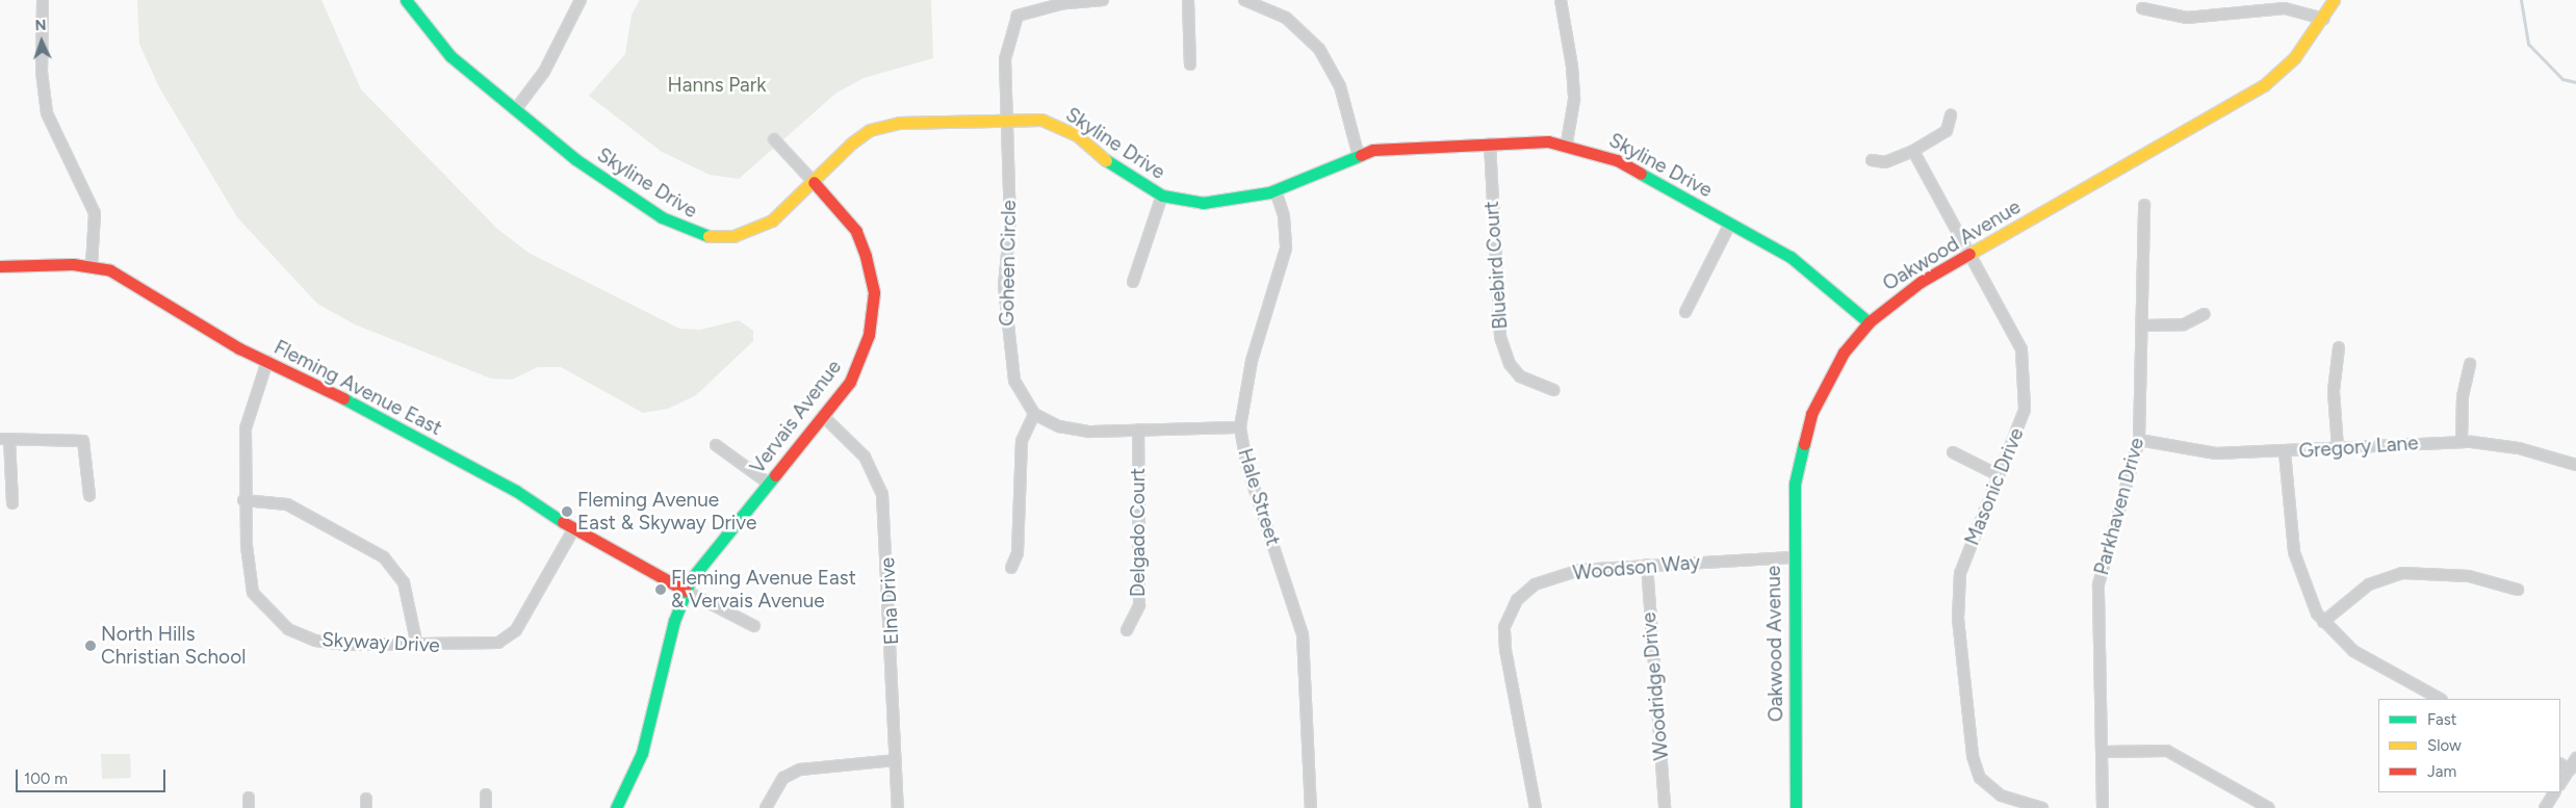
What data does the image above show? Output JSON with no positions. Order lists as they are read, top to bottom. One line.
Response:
{"streets":{"street":["Skyline Drive","Oakwood Avenue","Goheen Circle","Bluebird Court","Fleming Avenue East","Vervais Avenue","Gregory Lane","Masonic Drive","Hale Street","Parkhaven Drive","Delgado Court","Woodson Way","Elna Drive","Skyway Drive","Woodridge Drive"]},"crossings":[["Skyline Drive","Oakwood Avenue"],["Skyline Drive","Goheen Circle"],["Skyline Drive","Bluebird Court"],["Skyline Drive","Vervais Avenue"],["Skyline Drive","Hale Street"],["Oakwood Avenue","Masonic Drive"],["Oakwood Avenue","Woodson Way"],["Fleming Avenue East","Vervais Avenue"],["Fleming Avenue East","Skyway Drive"],["Vervais Avenue","Elna Drive"],["Gregory Lane","Parkhaven Drive"],["Woodson Way","Woodridge Drive"]],"parks":["Hanns Park"],"places":["Fleming Avenue East & Skyway Drive","Fleming Avenue East & Vervais Avenue","North Hills Christian School"],"legend":["Fast","Slow","Jam"],"scale_bar":"100 m","north":"top"}
